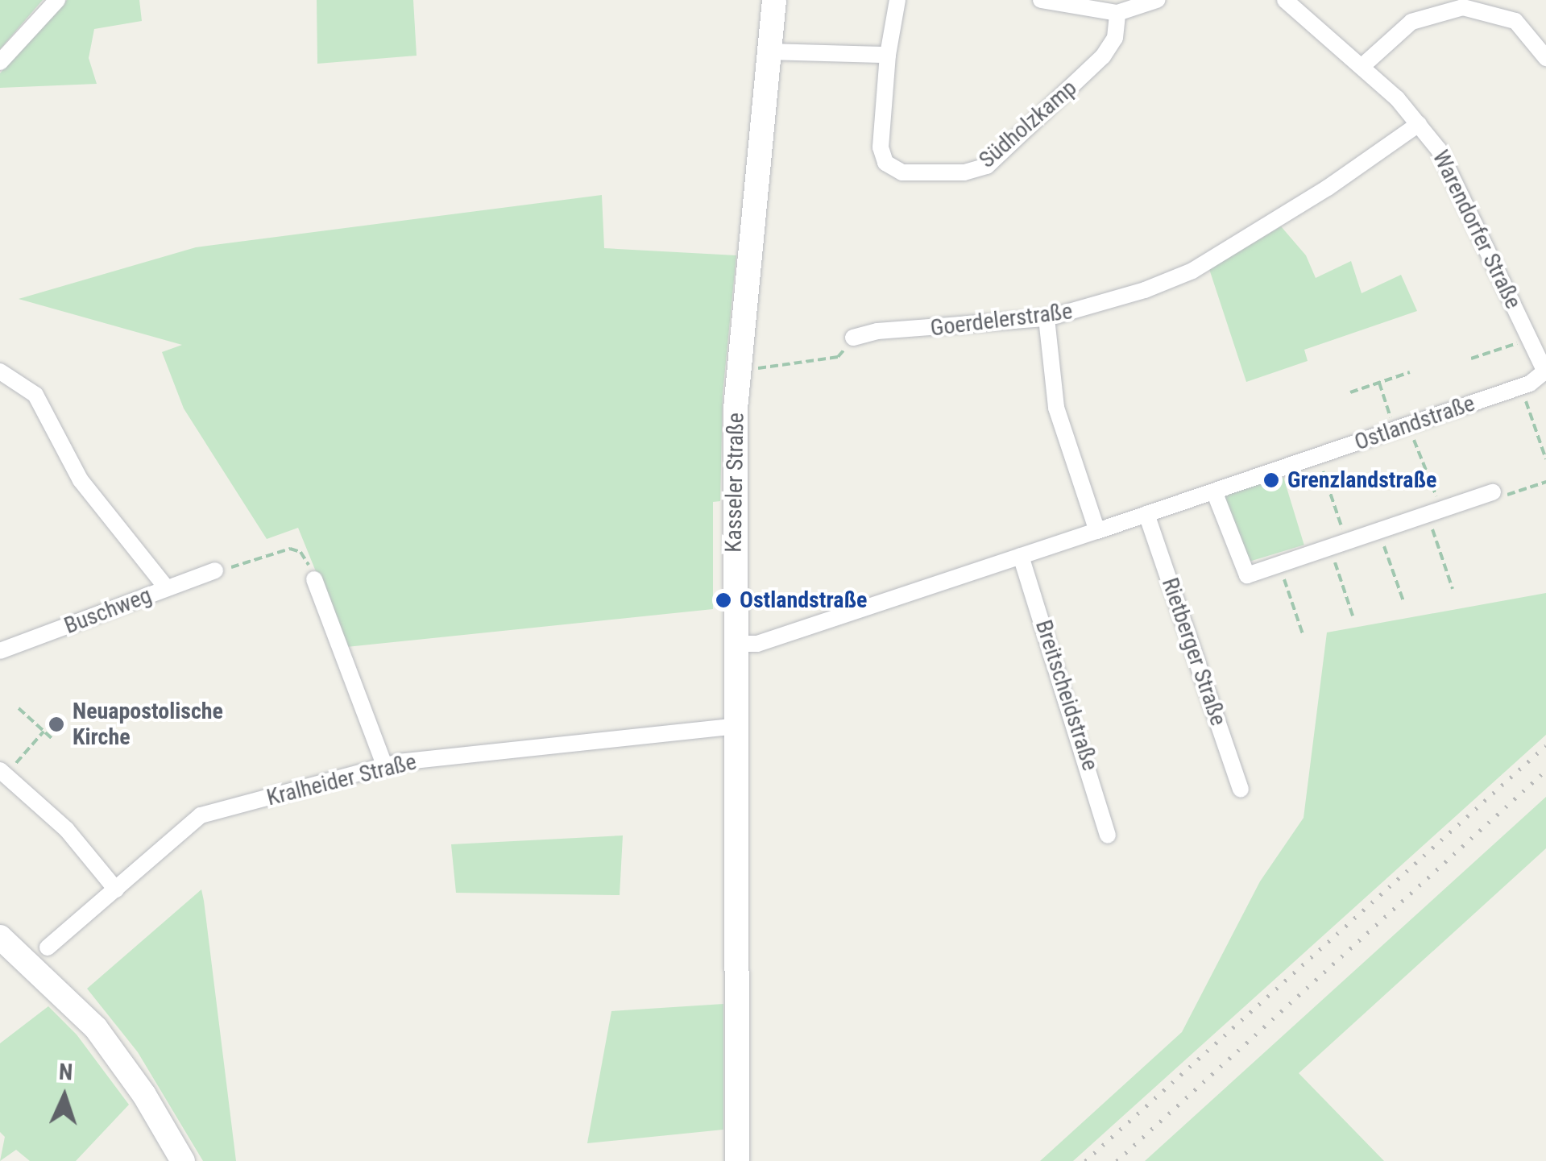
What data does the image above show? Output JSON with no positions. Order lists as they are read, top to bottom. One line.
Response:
{"streets":{"street":["Südholzkamp","Warendorfer Straße","Goerdelerstraße","Ostlandstraße","Kasseler Straße","Buschweg","Rietberger Straße","Breitscheidstraße","Kralheider Straße"]},"crossings":[["Warendorfer Straße","Goerdelerstraße"],["Warendorfer Straße","Ostlandstraße"],["Ostlandstraße","Kasseler Straße"],["Ostlandstraße","Rietberger Straße"],["Ostlandstraße","Breitscheidstraße"],["Kasseler Straße","Kralheider Straße"]],"places":["Grenzlandstraße","Ostlandstraße","Neuapostolische Kirche"],"north":"top"}
